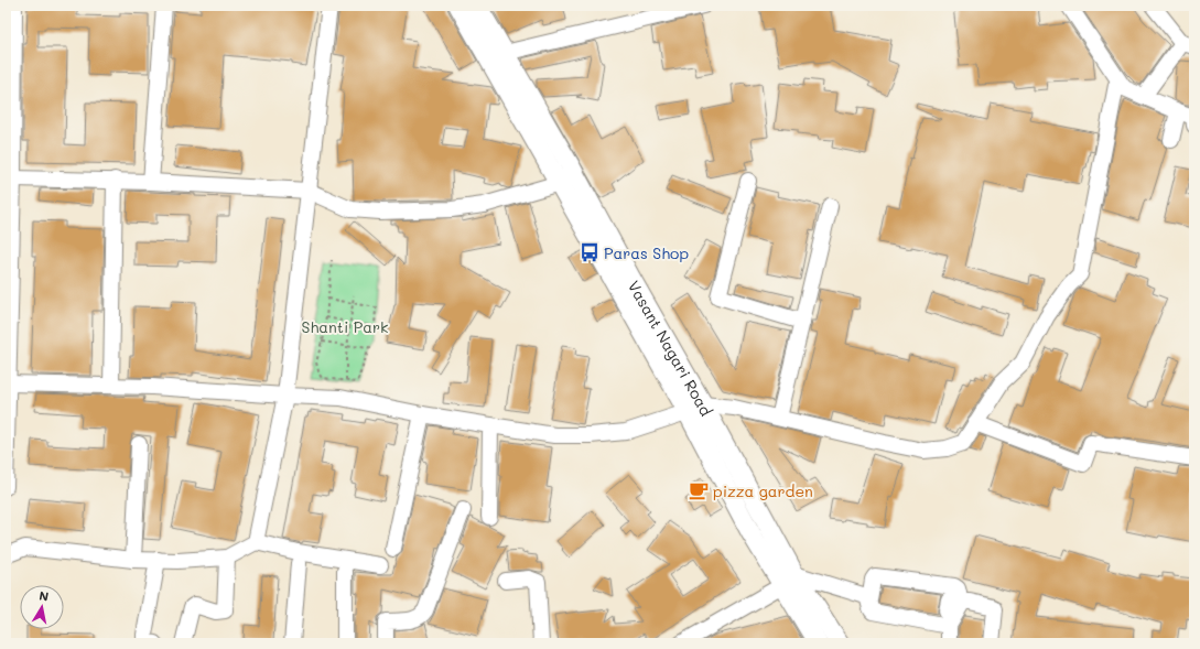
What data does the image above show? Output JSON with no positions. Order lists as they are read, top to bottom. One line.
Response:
{"streets":{"main road":["Vasant Nagari Road"]},"parks":["Shanti Park"],"places":{"bus stop":["Paras Shop"],"cafe":["pizza garden"]},"north":"top"}
